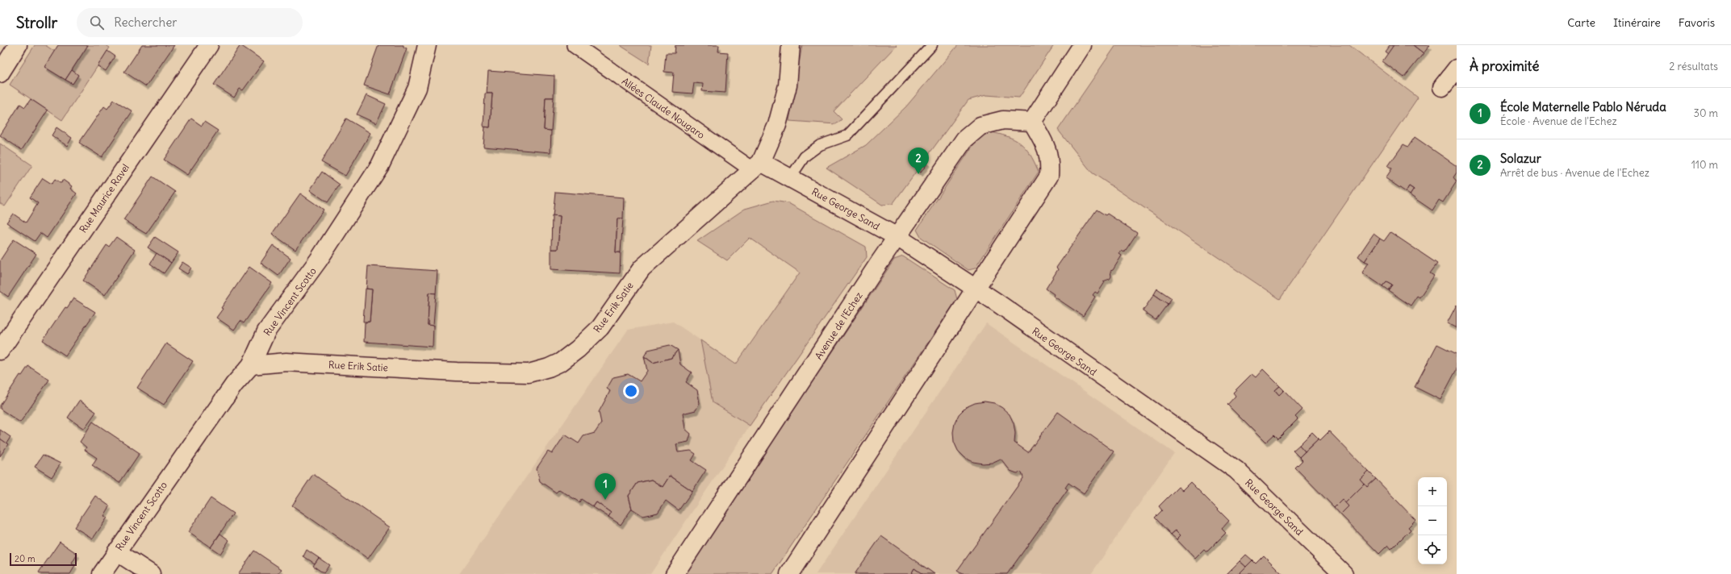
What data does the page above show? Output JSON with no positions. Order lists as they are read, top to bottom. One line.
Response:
{"streets":{"street":["Allées Claude Nougaro","Rue Maurice Ravel","Rue George Sand","Rue Vincent Scotto","Rue Erik Satie","Avenue de l'Echez"]},"crossings":[["Allées Claude Nougaro","Rue George Sand"],["Allées Claude Nougaro","Rue Erik Satie"],["Rue George Sand","Rue Erik Satie"],["Rue George Sand","Avenue de l'Echez"],["Rue Vincent Scotto","Rue Erik Satie"]],"scale_bar":"20 m","page":{"header":"Strollr","search":"Rechercher","nav":["Carte","Itinéraire","Favoris"],"heading":["À proximité","2 résultats"],"list":[{"mark":"1","name":"École Maternelle Pablo Néruda","note":"École · Avenue de l'Echez","value":"30 m"},{"mark":"2","name":"Solazur","note":"Arrêt de bus · Avenue de l'Echez","value":"110 m"}],"pins":["2","1"],"map_buttons":["+","−"],"scale":"20 m"}}
